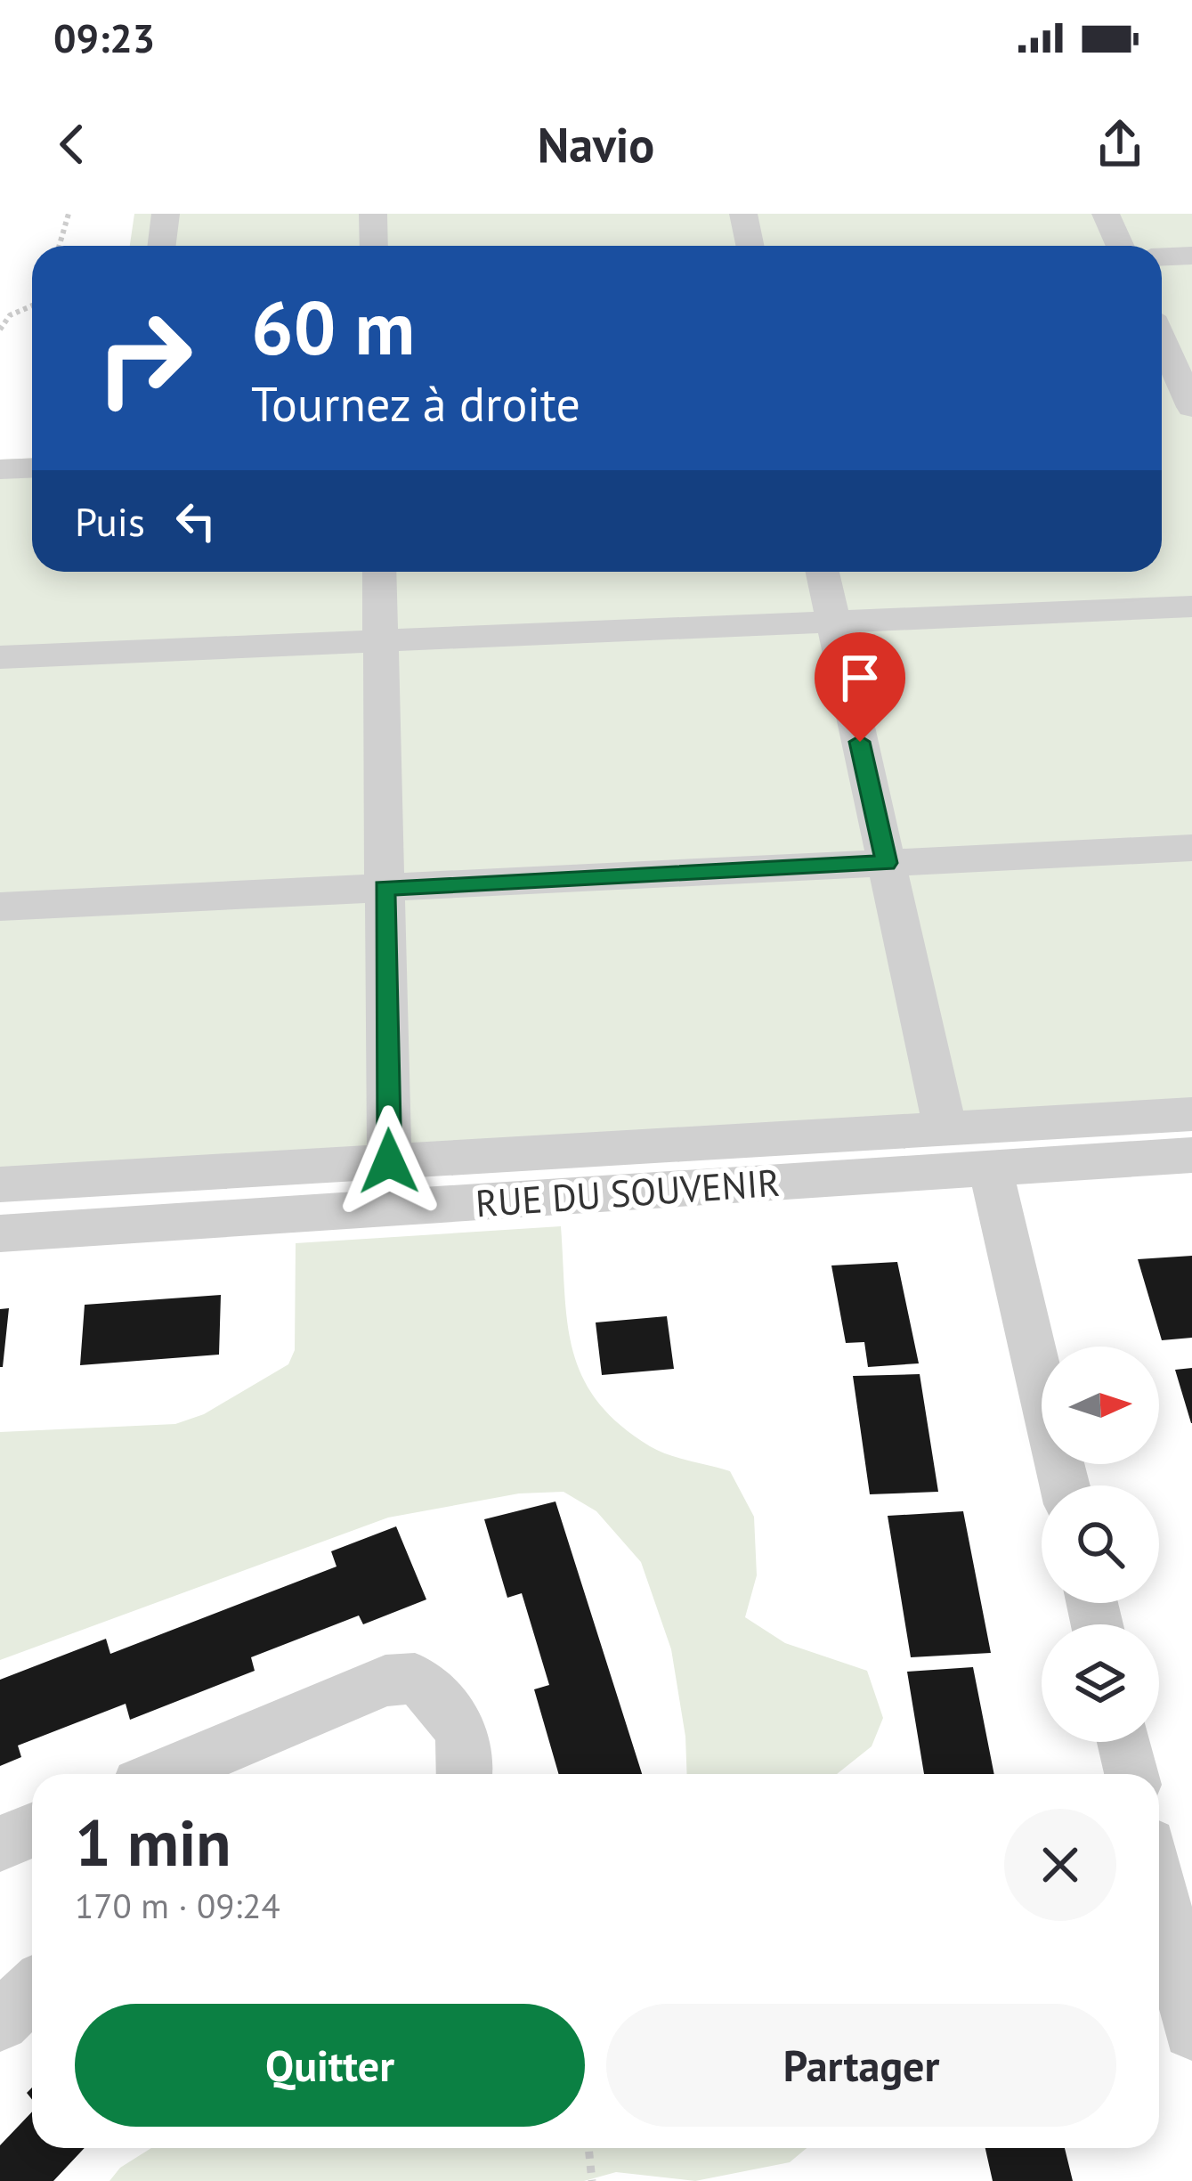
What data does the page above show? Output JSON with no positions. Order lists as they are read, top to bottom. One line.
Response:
{"streets":{"street":["RUE DU SOUVENIR"]},"north":"right","page":{"status":"09:23","header":"Navio","turn":["60 m","Tournez à droite"],"then":"Puis","heading":["1 min","170 m · 09:24"],"buttons":["Quitter","Partager"]}}
